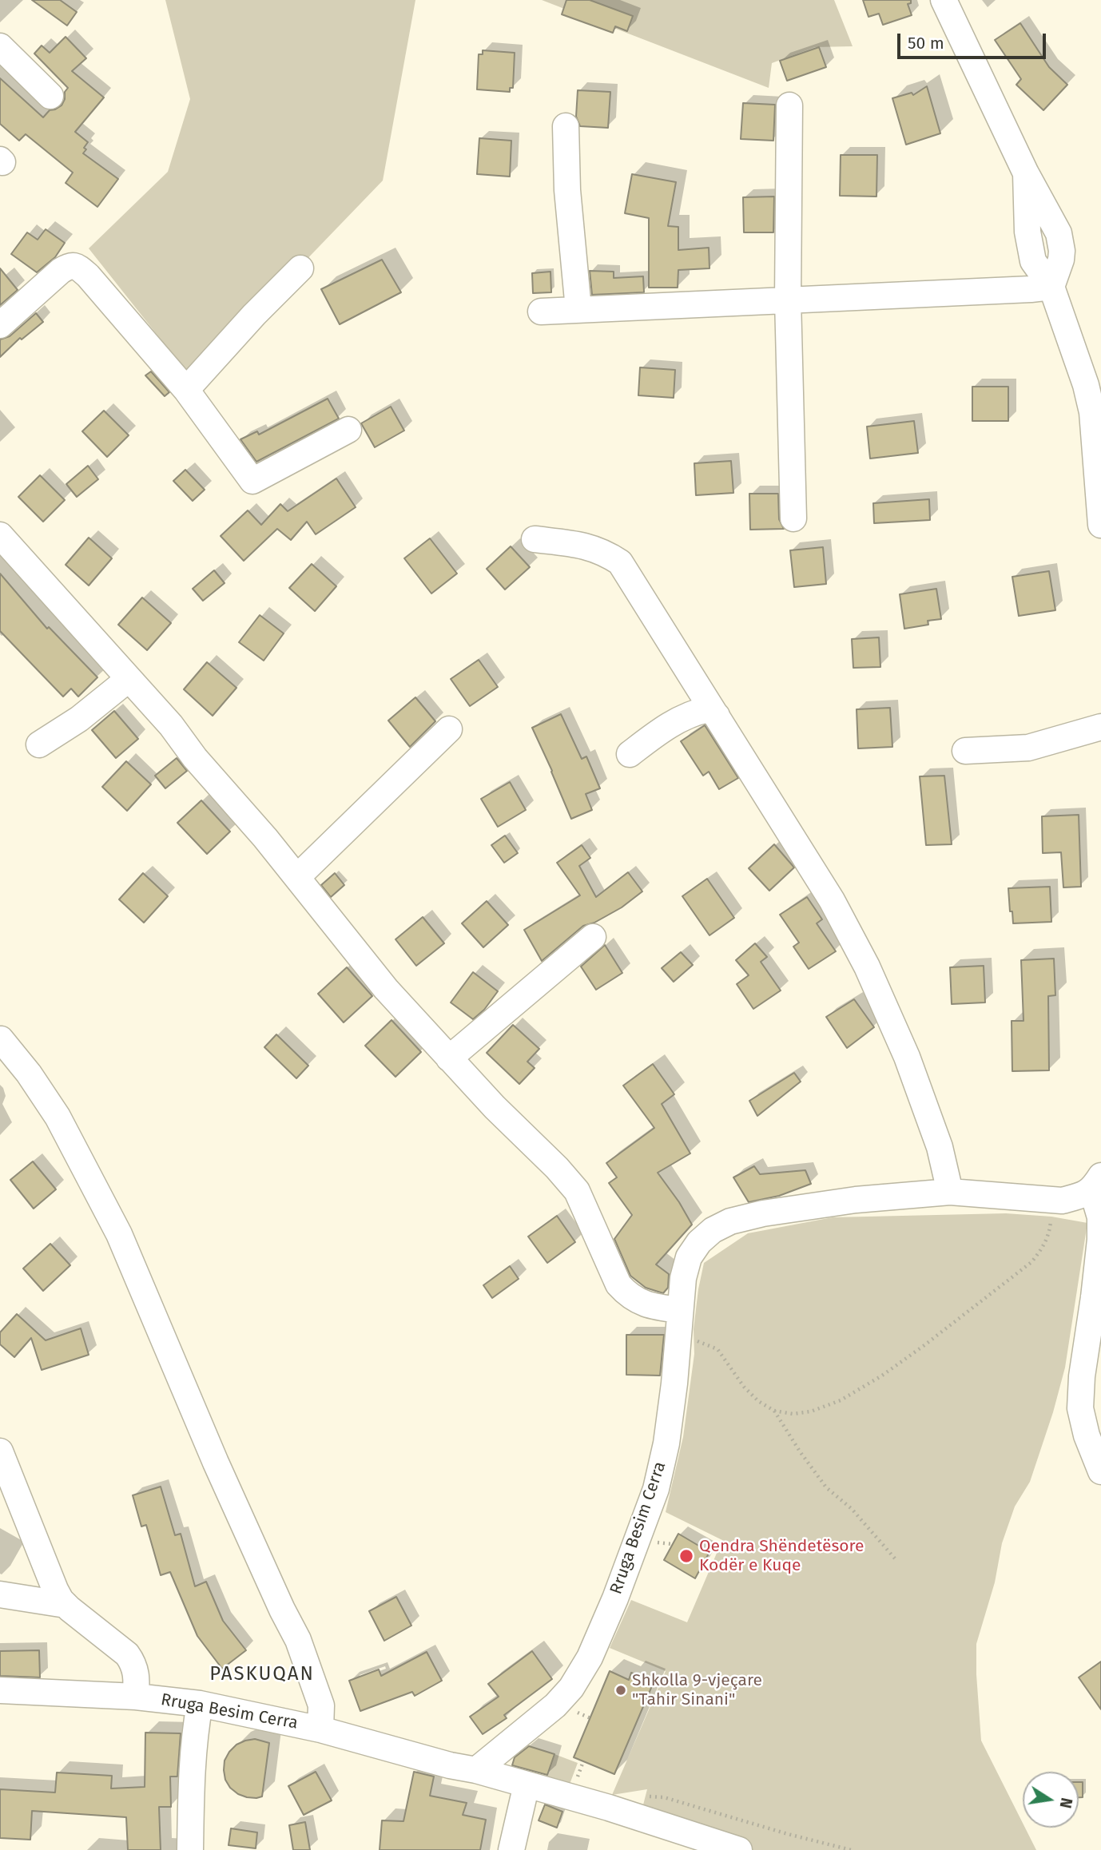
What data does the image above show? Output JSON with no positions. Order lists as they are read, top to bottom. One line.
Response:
{"streets":{"street":["Rruga Besim Cerra"]},"districts":["PASKUQAN"],"places":["Qendra Shëndetësore Kodër e Kuqe","Shkolla 9-vjeçare \"Tahir Sinani\""],"scale_bar":"50 m","north":"right"}
